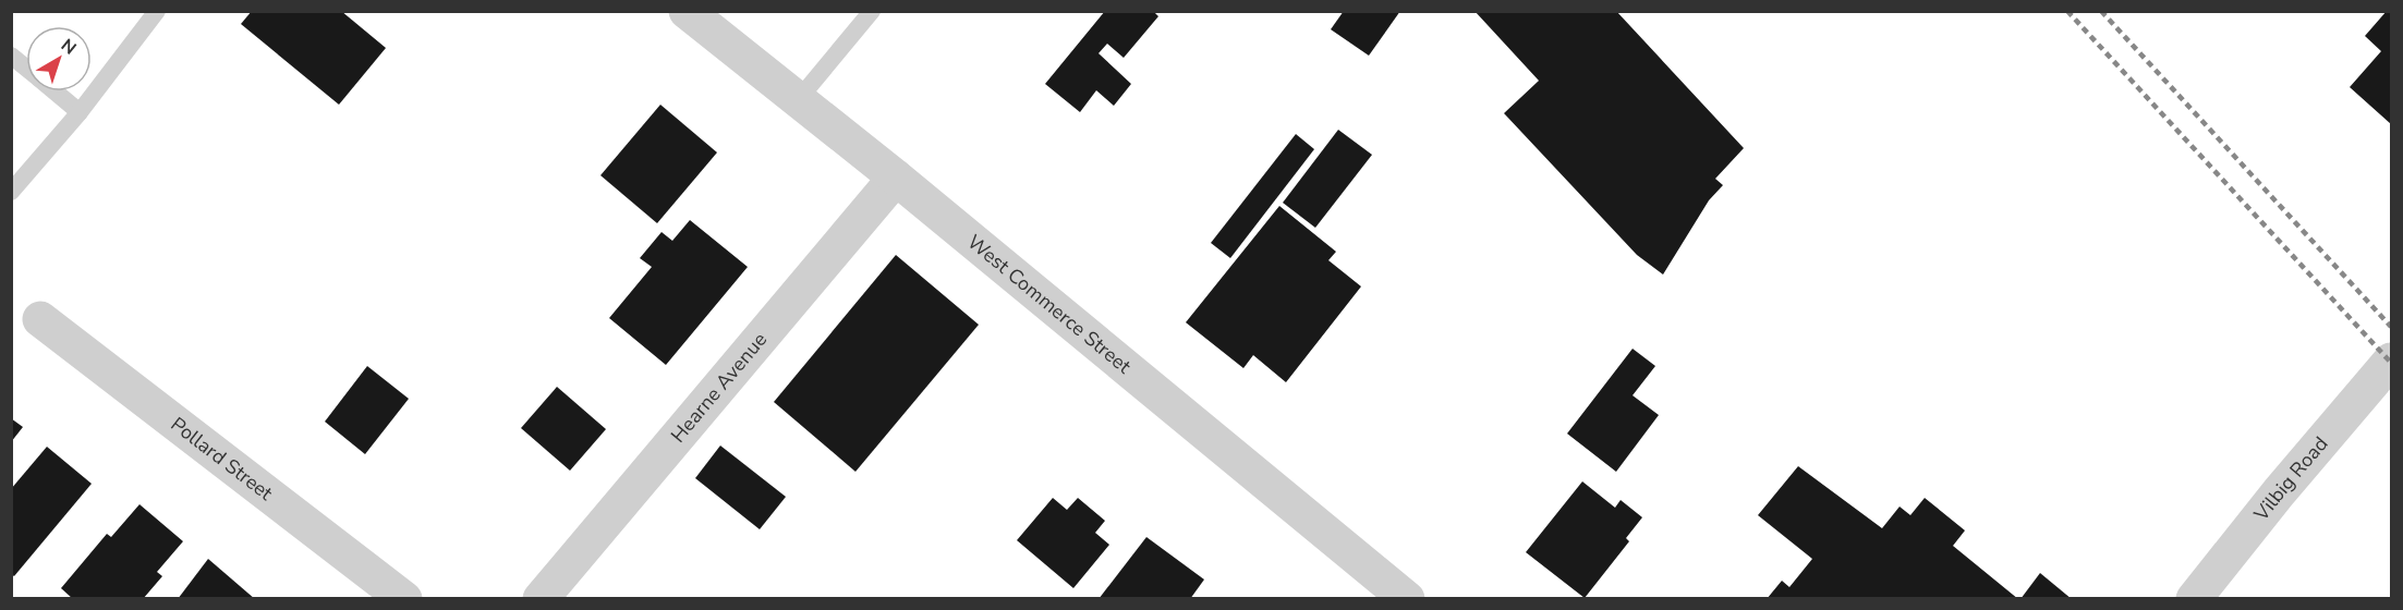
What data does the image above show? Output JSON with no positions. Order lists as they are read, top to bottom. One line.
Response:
{"streets":{"street":["West Commerce Street","Hearne Avenue","Pollard Street","Vilbig Road"]},"crossings":[["West Commerce Street","Hearne Avenue"]],"north":"top right"}
